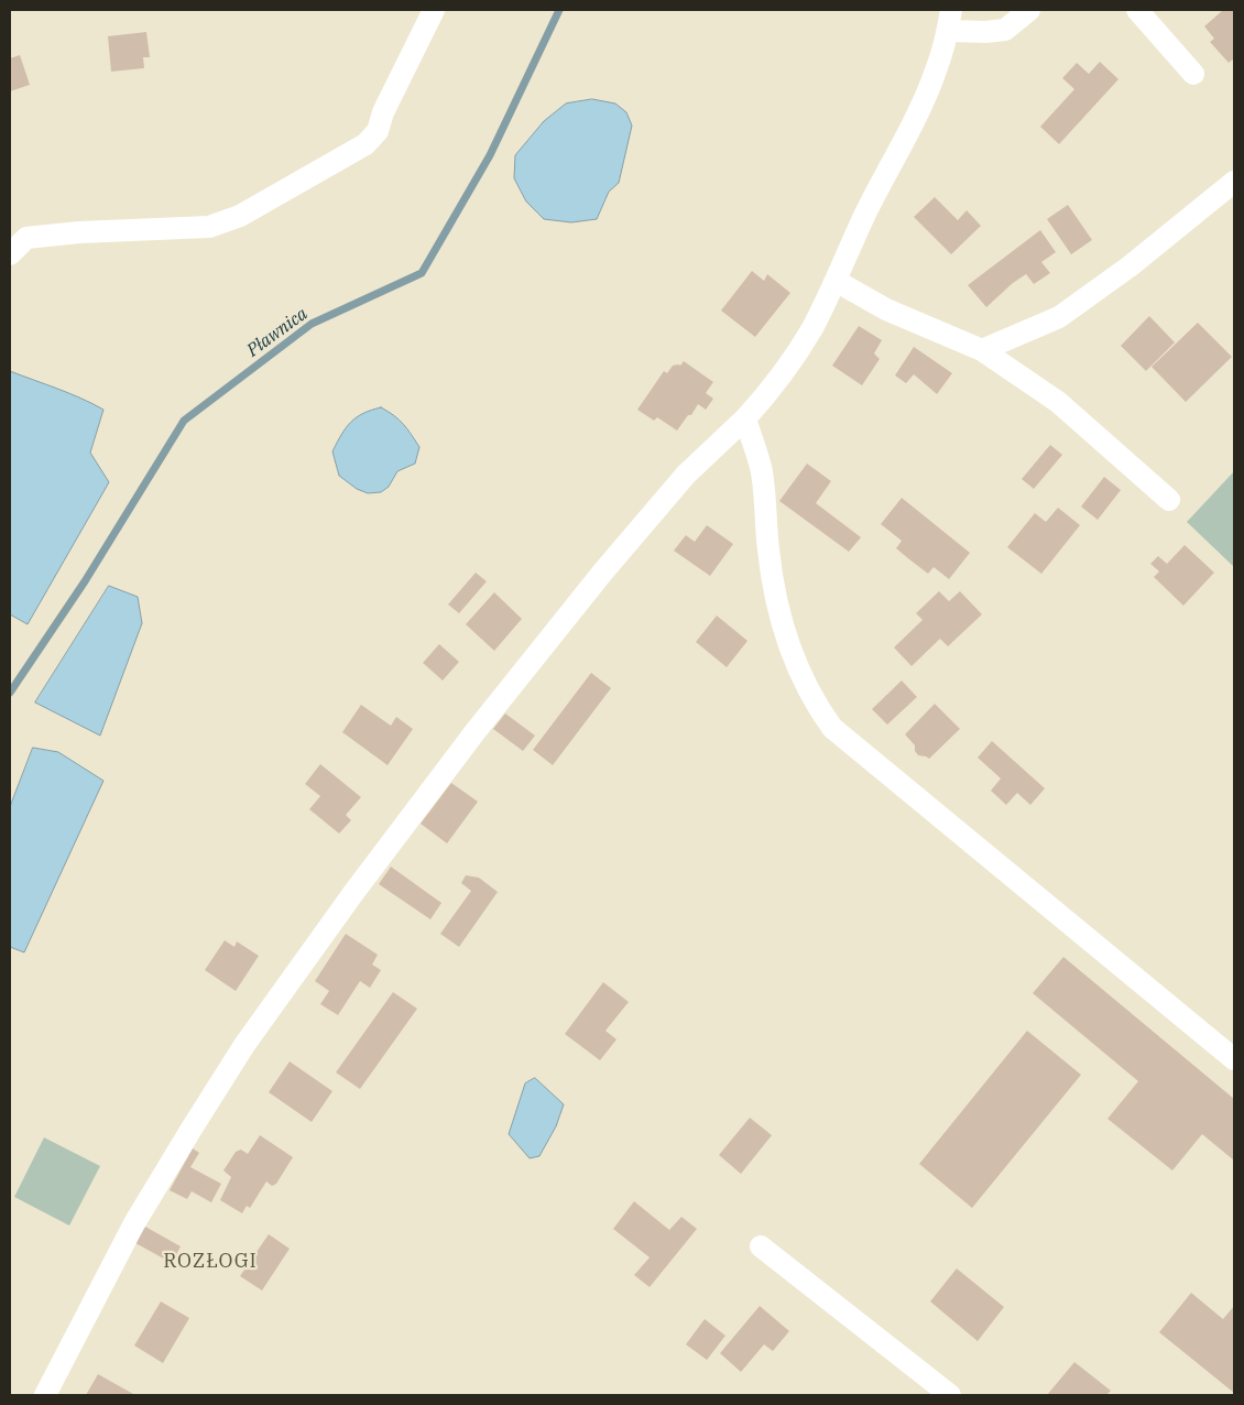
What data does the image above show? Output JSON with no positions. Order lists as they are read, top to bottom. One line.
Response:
{"districts":["ROZŁOGI"],"water":["Pławnica"]}
